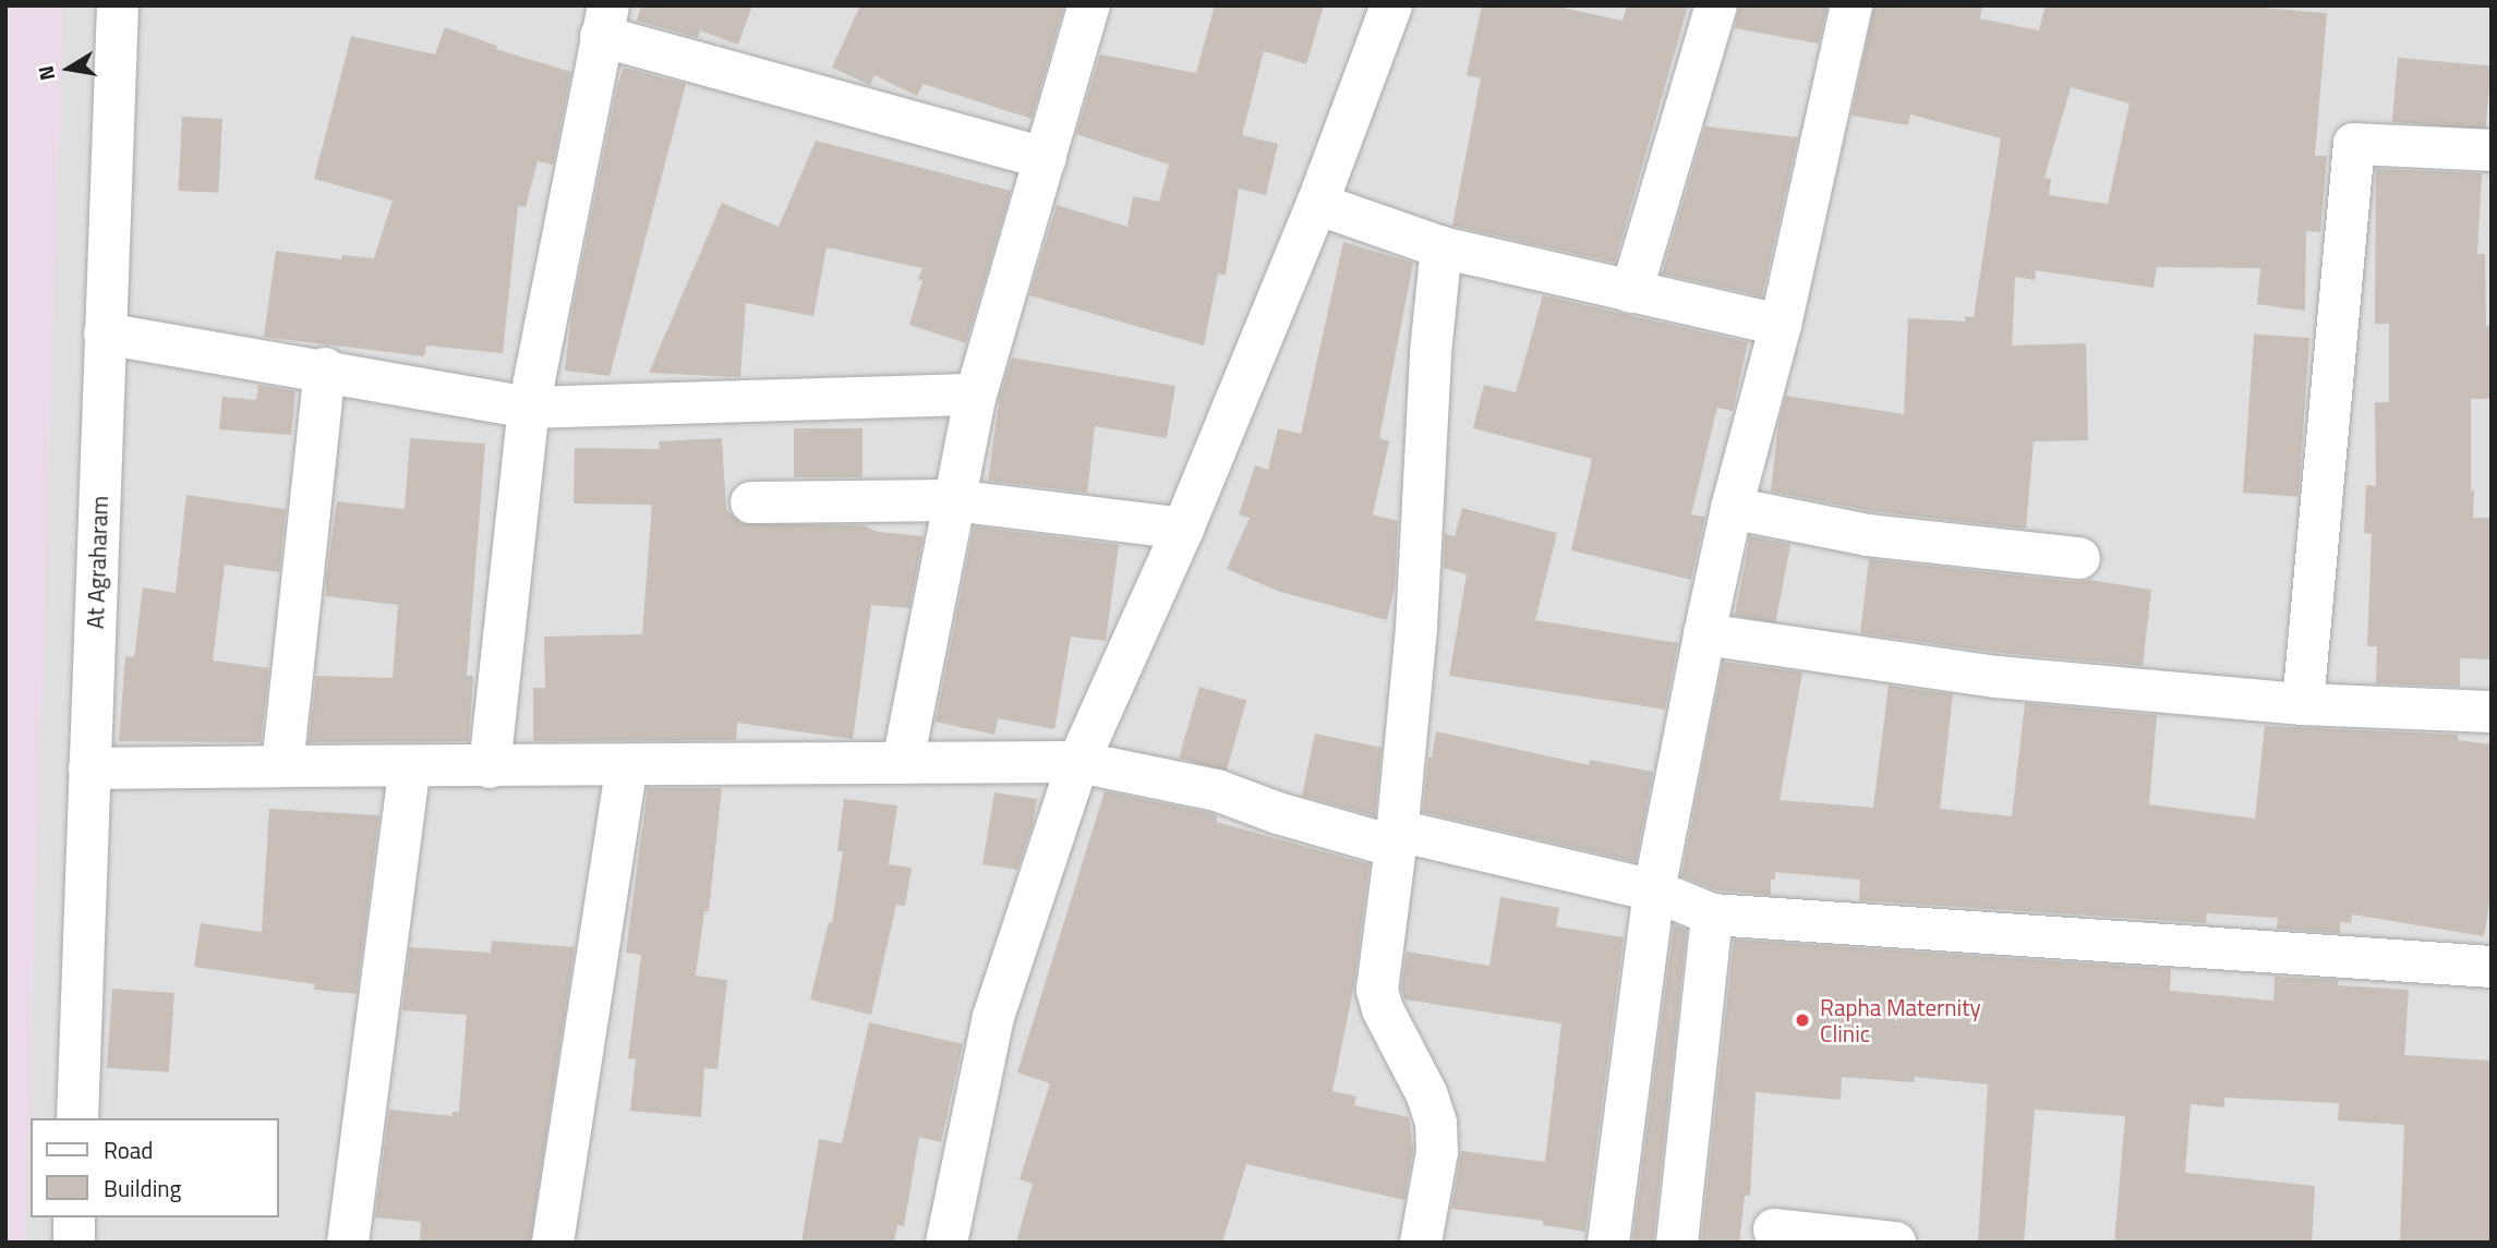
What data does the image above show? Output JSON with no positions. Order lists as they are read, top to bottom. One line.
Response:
{"streets":{"street":["At Agraharam"]},"places":["Rapha Maternity Clinic"],"legend":["Road","Building"],"north":"left"}
